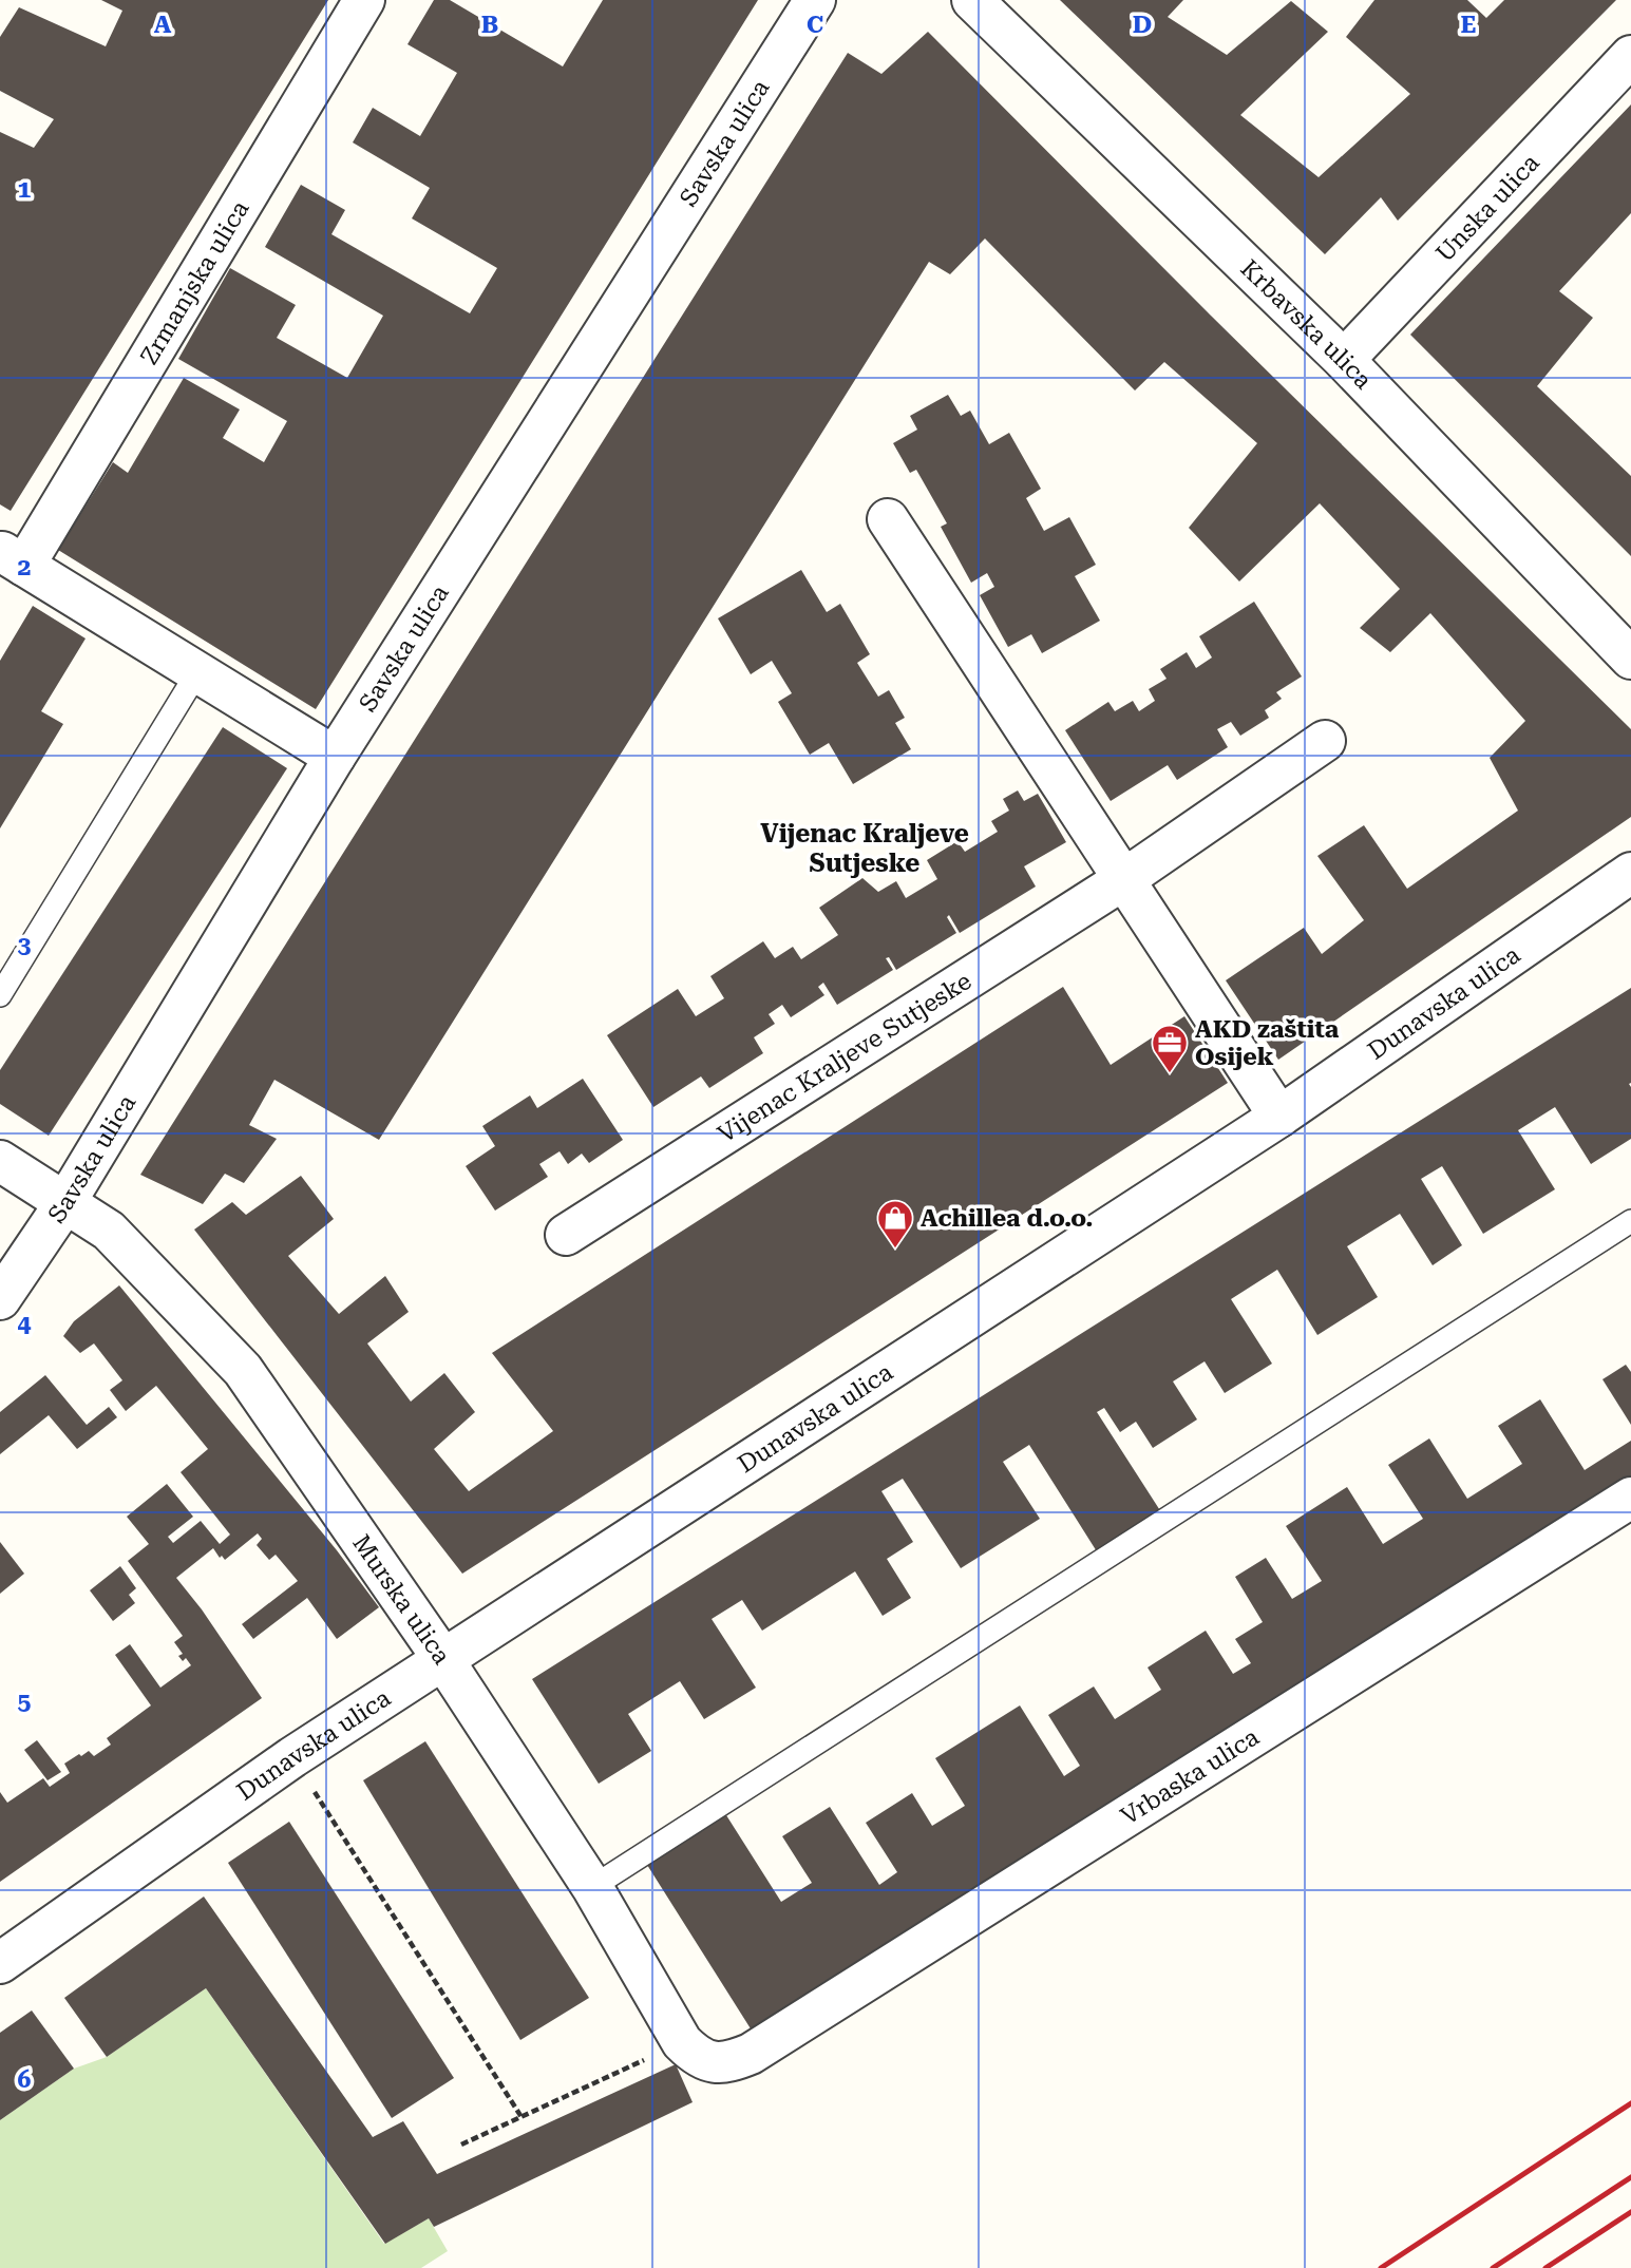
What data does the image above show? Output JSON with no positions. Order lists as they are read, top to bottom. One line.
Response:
{"streets":{"street":["Savska ulica","Unska ulica","Zrmanjska ulica","Krbavska ulica","Dunavska ulica","Vijenac Kraljeve Sutjeske","Murska ulica","Vrbaska ulica"]},"crossings":[["Savska ulica","Zrmanjska ulica"],["Savska ulica","Murska ulica"],["Unska ulica","Krbavska ulica"],["Dunavska ulica","Murska ulica"],["Murska ulica","Vrbaska ulica"]],"districts":["Vijenac Kraljeve Sutjeske"],"places":{"office":["AKD zaštita Osijek"],"shop":["Achillea d.o.o."]},"grid":{"columns":["A","B","C","D","E"],"rows":["1","2","3","4","5","6"]}}
